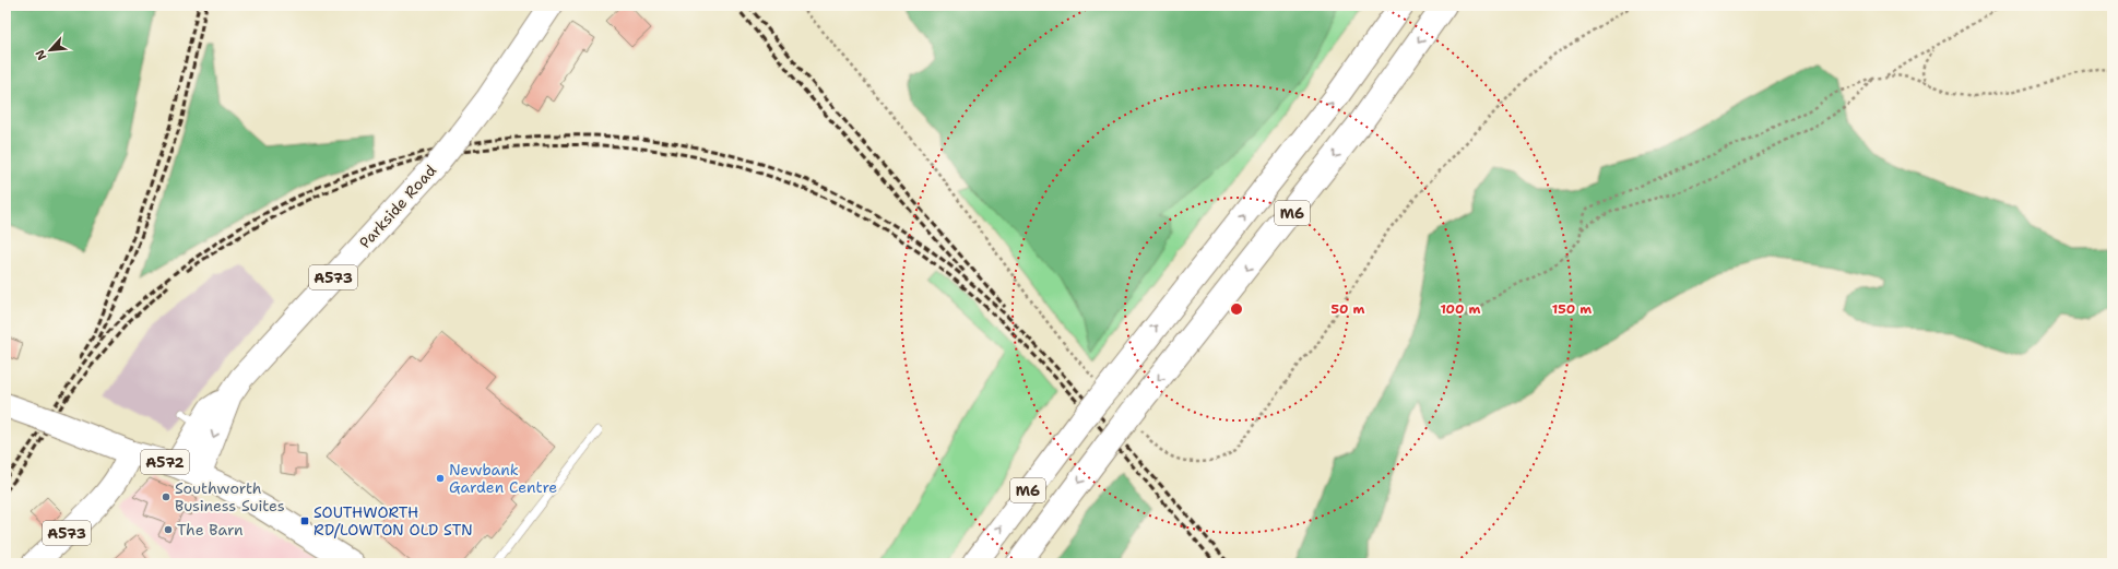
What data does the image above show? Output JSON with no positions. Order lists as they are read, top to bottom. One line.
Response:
{"streets":{"main road":["Parkside Road","M6","A573","A572"]},"crossings":[["Parkside Road","A572"],["A573","A572"]],"places":{"other":["Newbank Garden Centre","Southworth Business Suites","The Barn"],"transit":["SOUTHWORTH RD/LOWTON OLD STN"]},"north":"bottom left","rings":["50 m","100 m","150 m"]}
